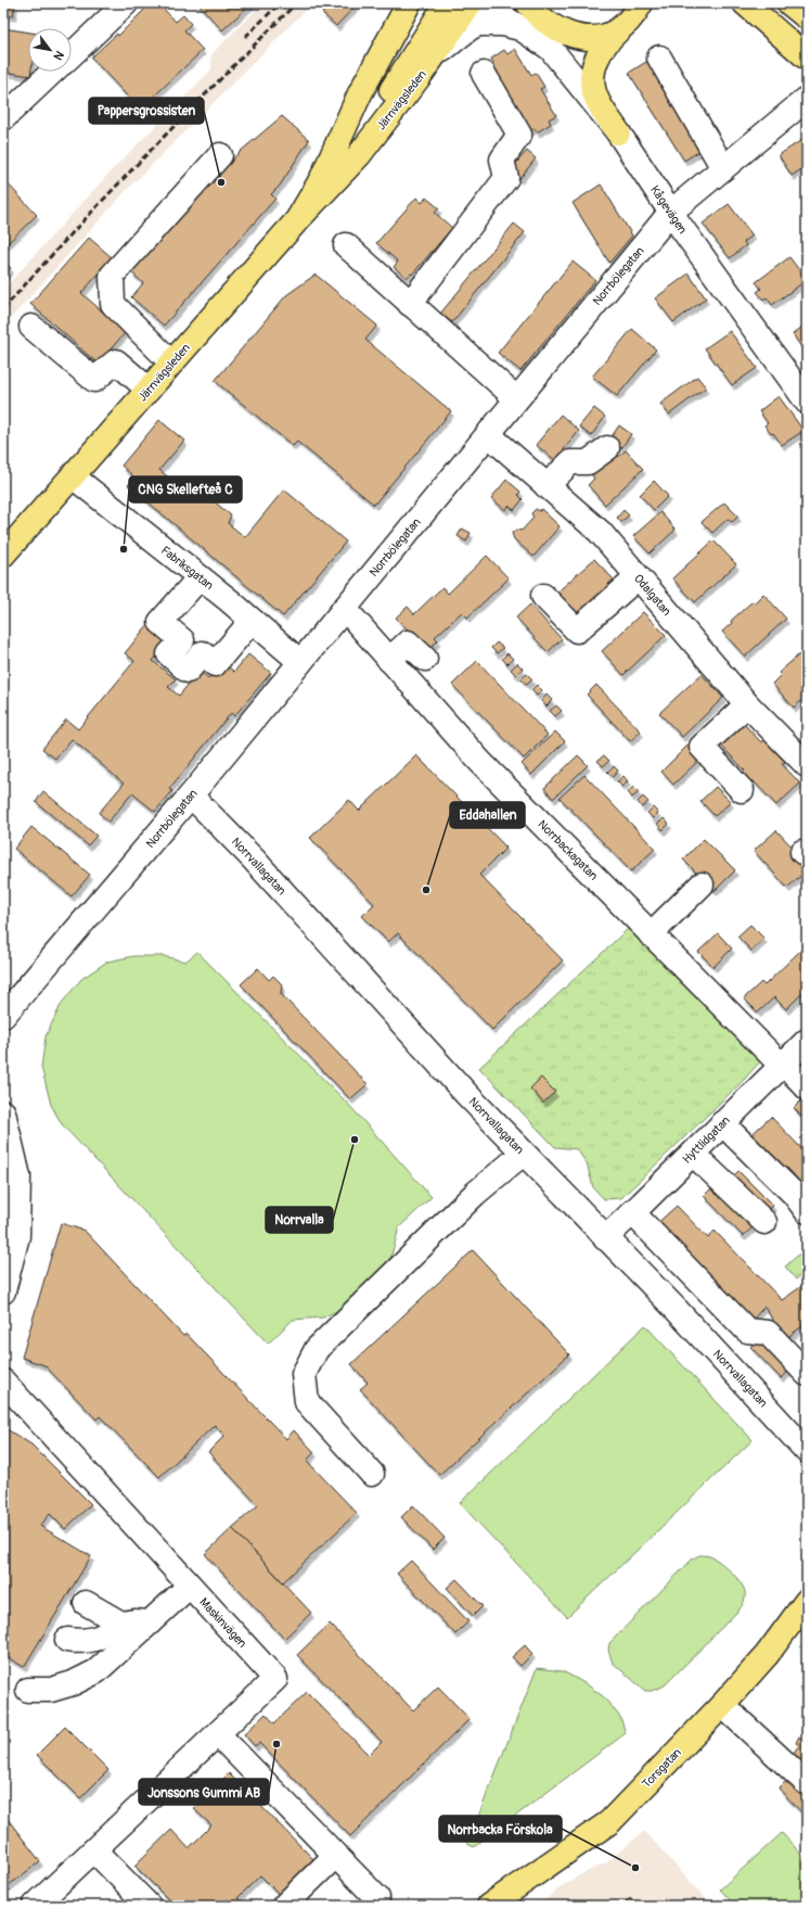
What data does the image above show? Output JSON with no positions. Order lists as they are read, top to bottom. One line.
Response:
{"streets":{"main road":["Järnvägsleden","Torsgatan"],"street":["Kågevägen","Norrbölegatan","Fabriksgatan","Odalgatan","Norrbackagatan","Norrvallagatan","Hyttlidgatan","Maskinvägen"]},"crossings":[["Järnvägsleden","Kågevägen"],["Järnvägsleden","Fabriksgatan"],["Kågevägen","Norrbölegatan"],["Norrbölegatan","Fabriksgatan"],["Norrbölegatan","Odalgatan"],["Norrbölegatan","Norrbackagatan"],["Norrbölegatan","Norrvallagatan"],["Norrbackagatan","Hyttlidgatan"],["Norrvallagatan","Hyttlidgatan"]],"places":["Pappersgrossisten","CNG Skellefteå C","Eddahallen","Norrvalla","Jonssons Gummi AB","Norrbacka Förskola"],"north":"bottom right"}
